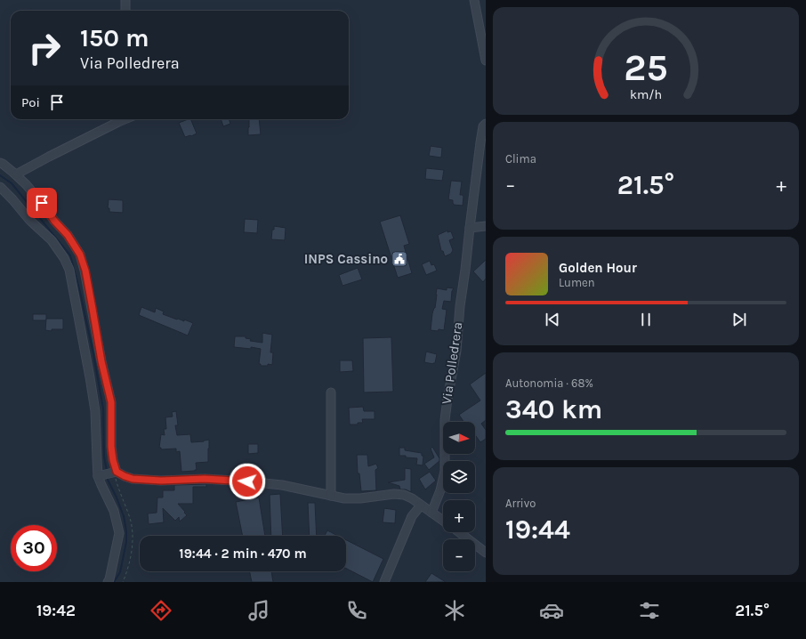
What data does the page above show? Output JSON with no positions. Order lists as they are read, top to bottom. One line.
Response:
{"streets":{"street":["Via Polledrera"]},"places":{"public building":["INPS Cassino"]},"north":"right","page":{"turn":["150 m","Via Polledrera"],"then":"Poi","tile":["Clima",["Autonomia · 68%","340 km"],["Arrivo","19:44"]],"heat":["−","21.5°","+"],"song":["Golden Hour","Lumen"],"map_buttons":["+","−"],"limit":"30","trip":"19:44 · 2 min · 470 m","tabs":["19:42","21.5°"],"gauge":["25","km/h"]}}
